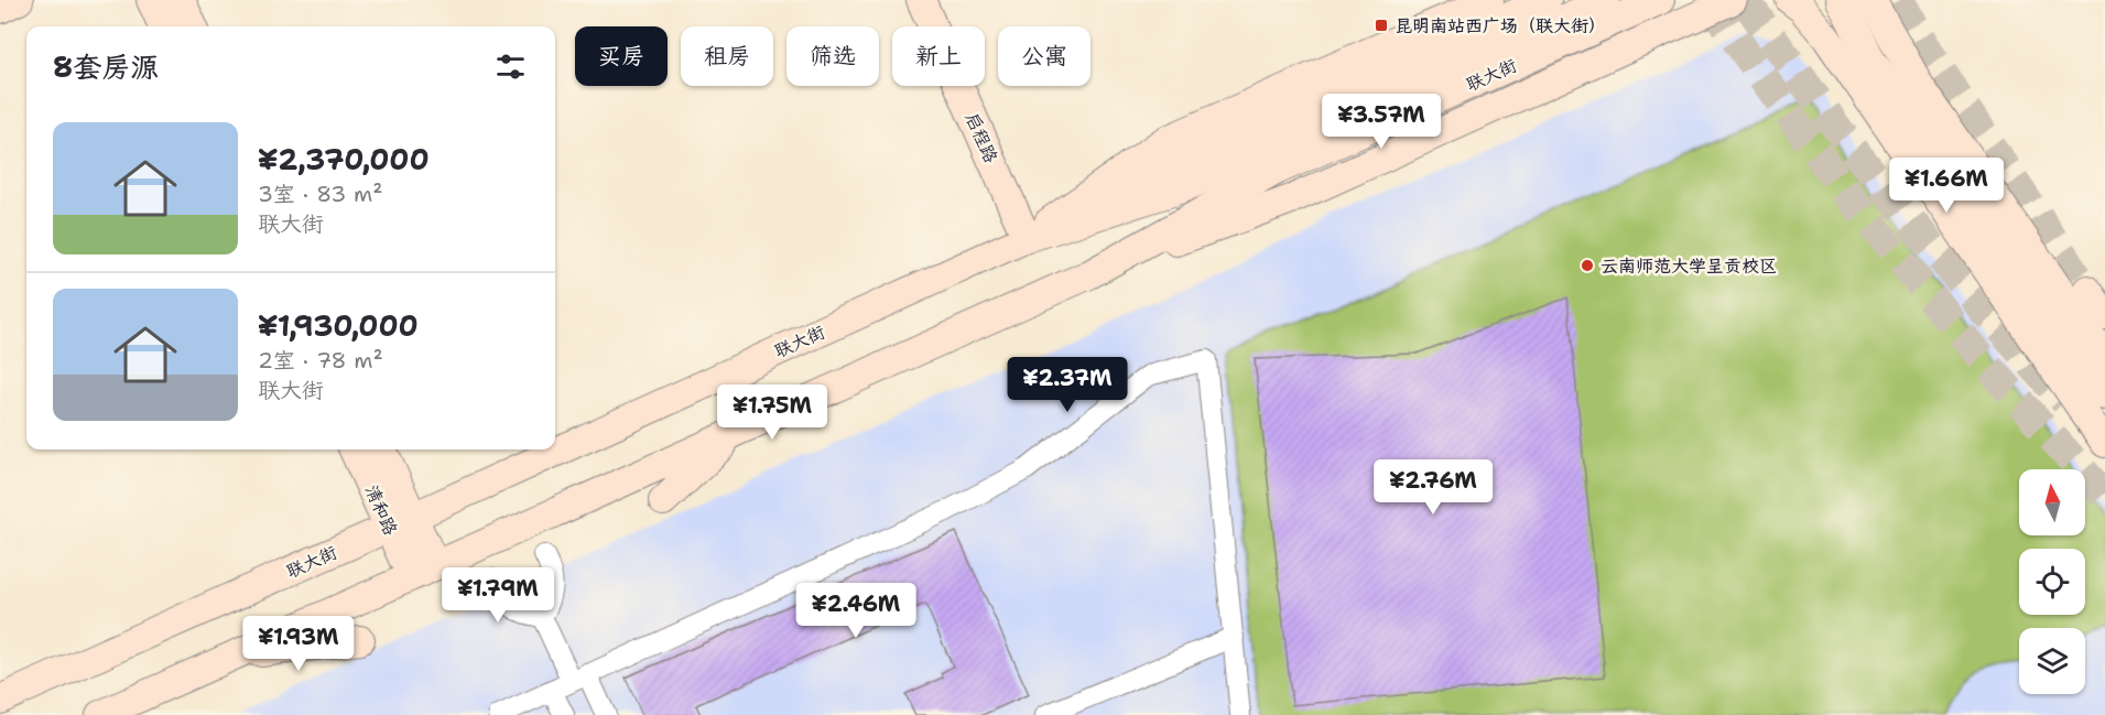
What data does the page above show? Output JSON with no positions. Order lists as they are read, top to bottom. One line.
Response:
{"streets":{"main road":["联大街","启程路","清和路"]},"crossings":[["联大街","启程路"],["联大街","清和路"]],"places":{"transit":["昆明南站西广场（联大街）"],"other":["云南师范大学呈贡校区"]},"north":"top","page":{"chip":["买房","租房","筛选","新上","公寓"],"heading":"8套房源","price":["¥3.57M","¥1.66M","¥2.37M","¥1.75M","¥2.76M","¥1.79M","¥2.46M","¥1.93M"],"list":[{"name":"¥2,370,000","note":"3室 · 83 m² · 联大街"},{"name":"¥1,930,000","note":"2室 · 78 m² · 联大街"}]}}
